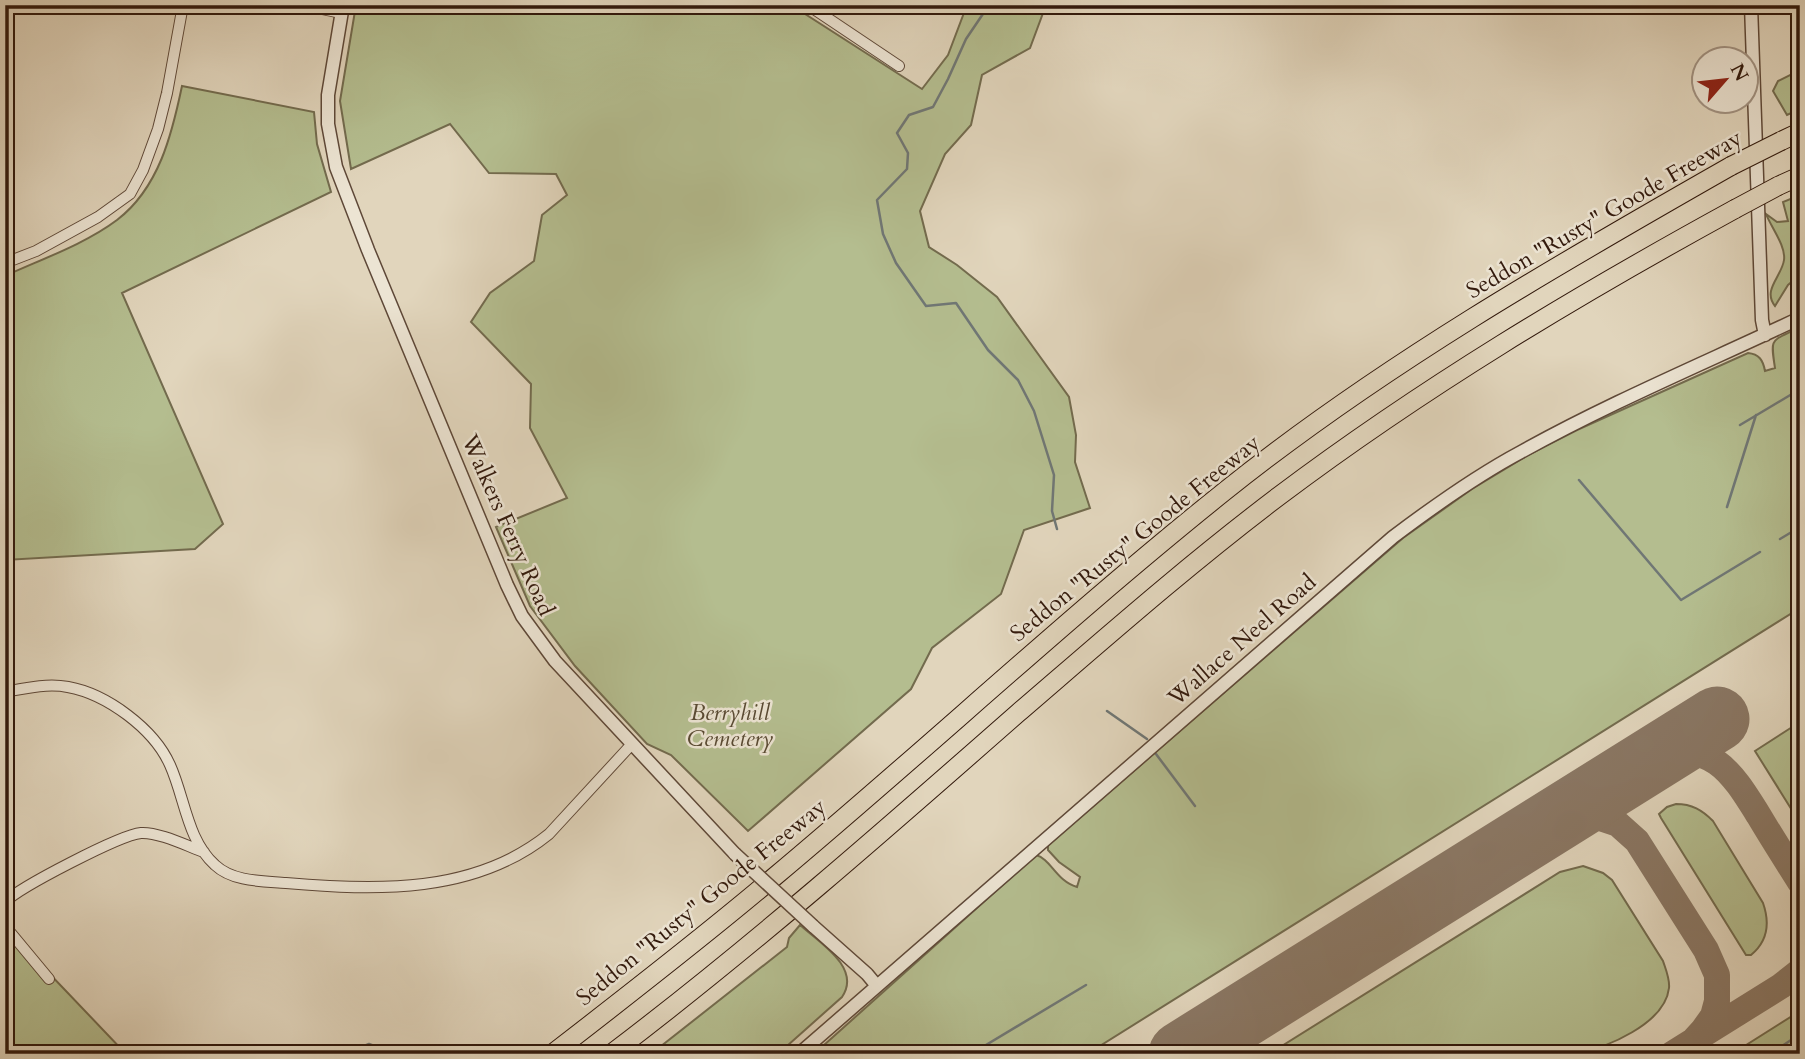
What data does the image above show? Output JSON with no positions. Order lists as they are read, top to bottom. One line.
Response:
{"streets":{"highway":["Seddon \"Rusty\" Goode Freeway"],"street":["Walkers Ferry Road","Wallace Neel Road"]},"crossings":[["Walkers Ferry Road","Wallace Neel Road"]],"parks":["Berryhill Cemetery"],"north":"top right"}
